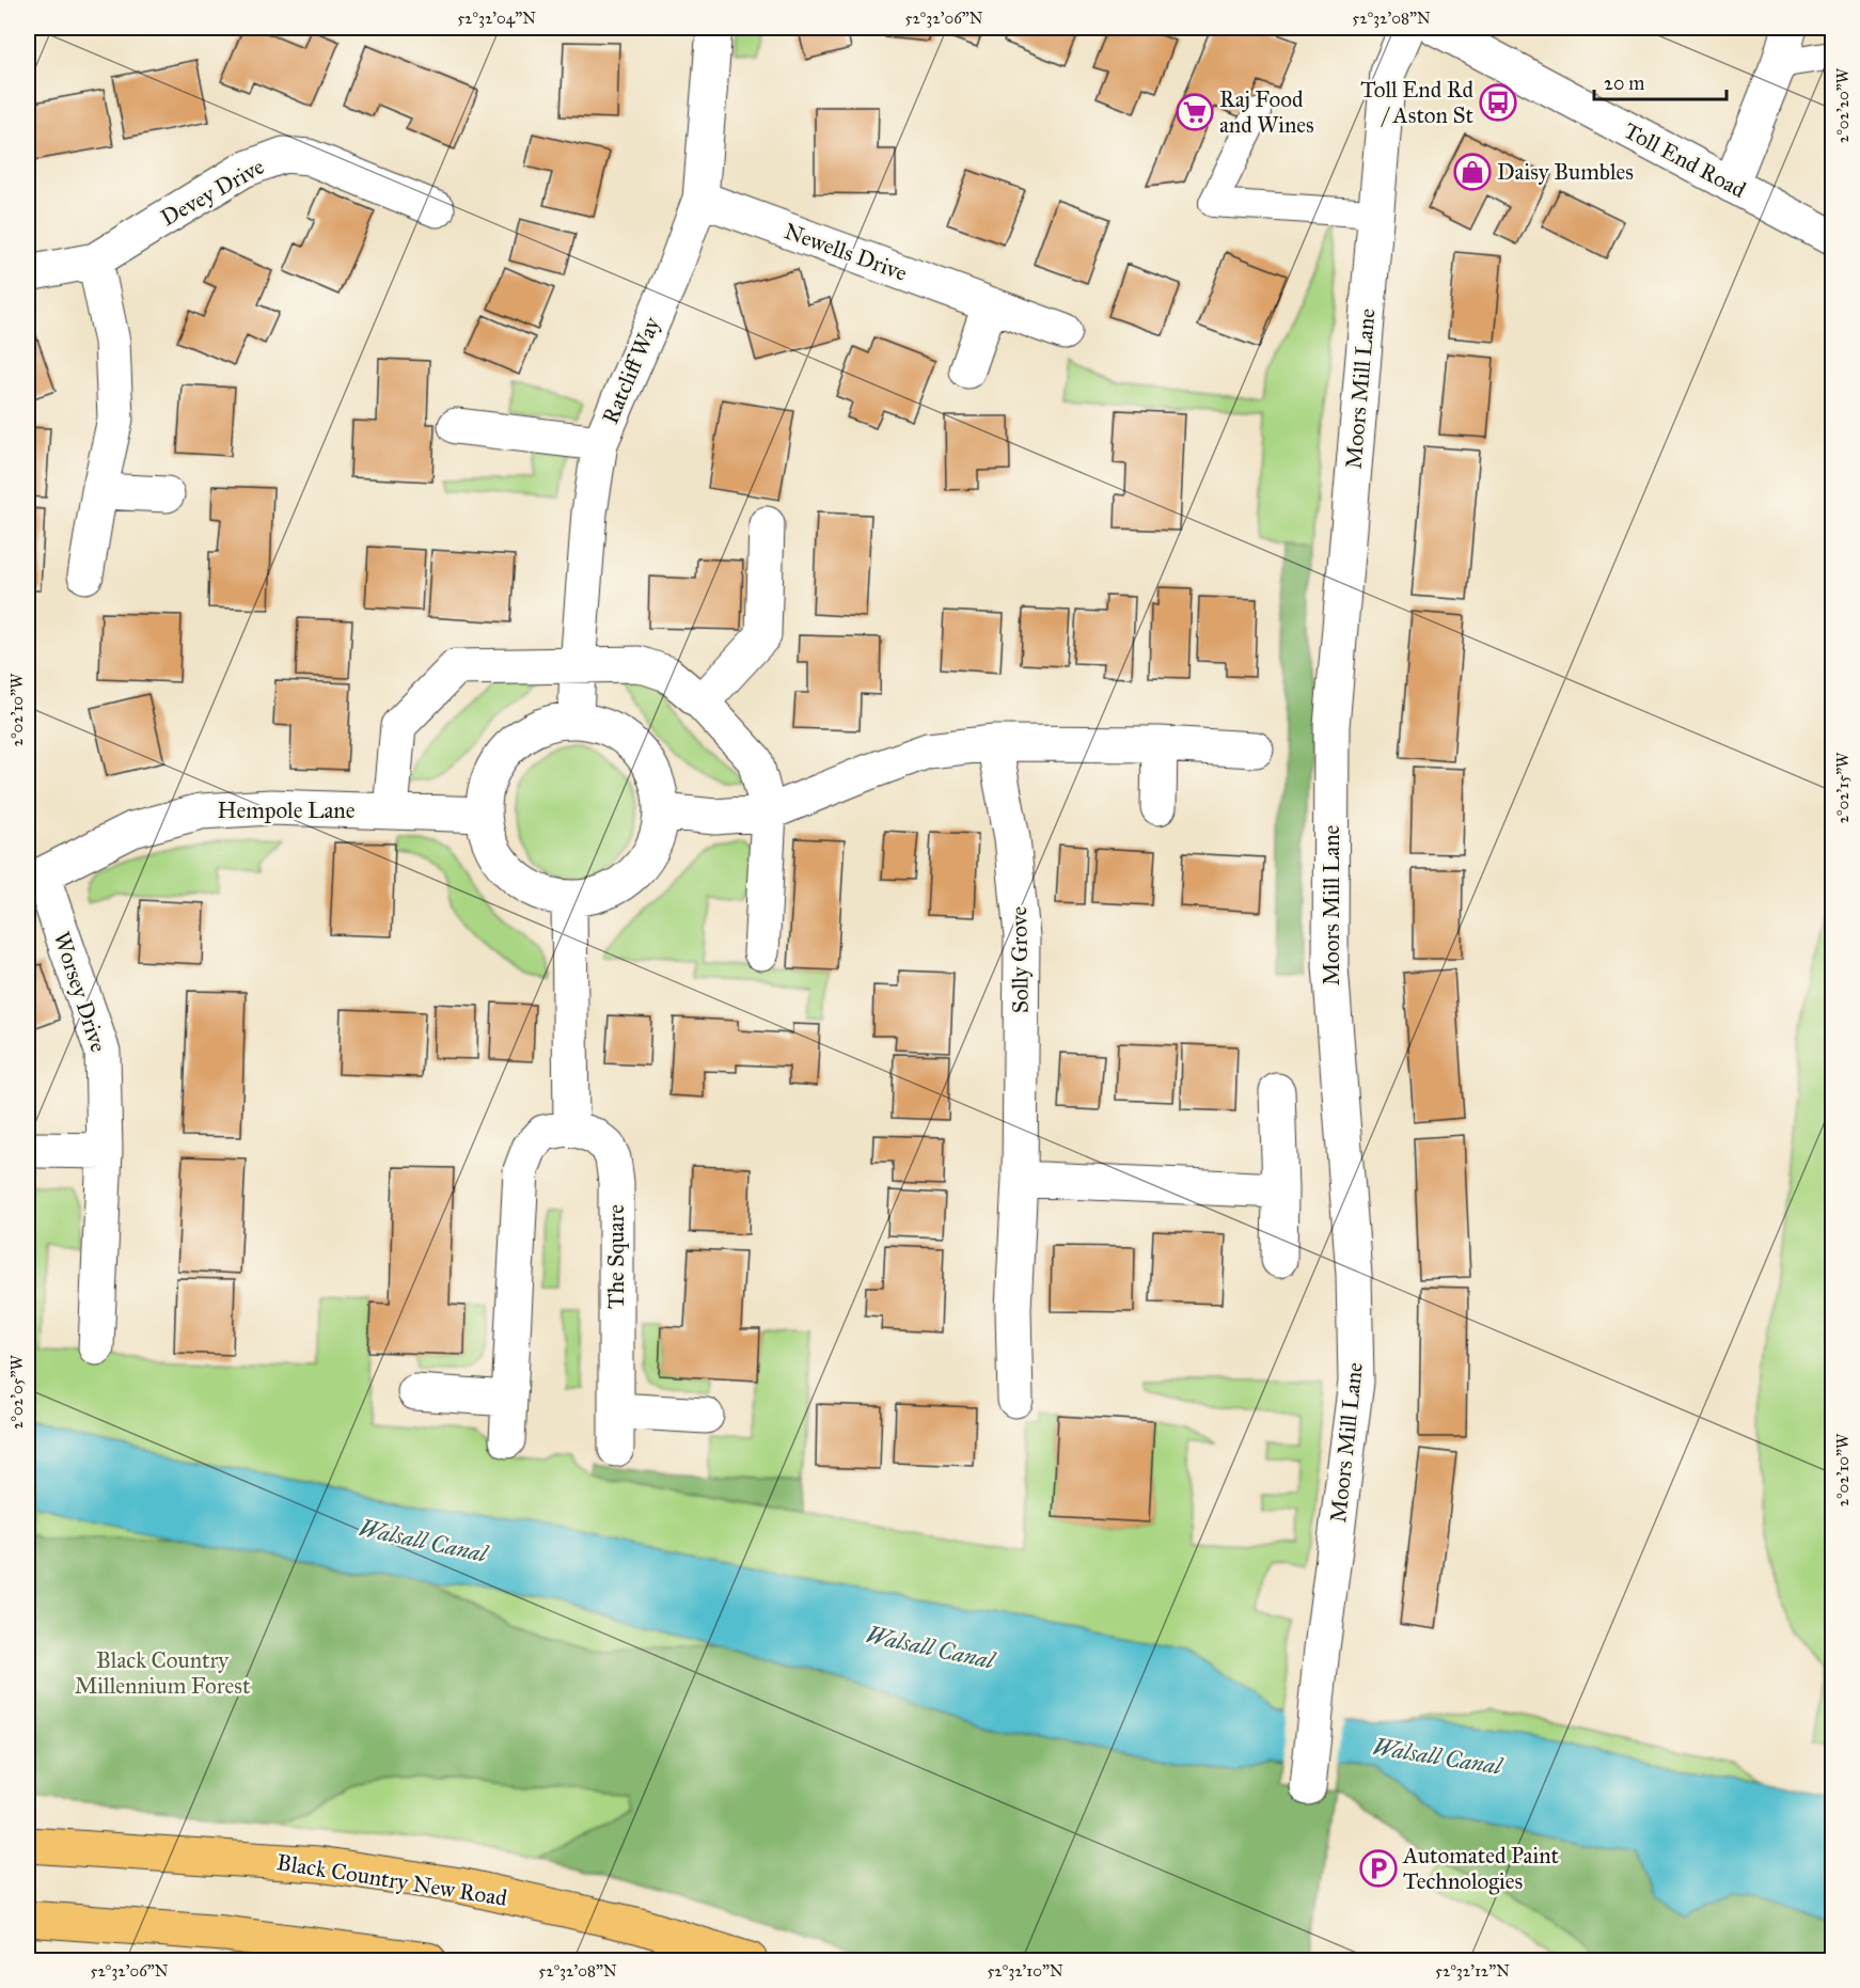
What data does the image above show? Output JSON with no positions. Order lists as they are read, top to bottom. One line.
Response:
{"streets":{"highway":["Black Country New Road"],"street":["Toll End Road","Devey Drive","Newells Drive","Ratcliff Way","Moors Mill Lane","Hempole Lane","Solly Grove","Worsey Drive","The Square"]},"crossings":[["Newells Drive","Ratcliff Way"],["Ratcliff Way","Hempole Lane"],["Hempole Lane","Worsey Drive"]],"water":["Walsall Canal"],"parks":["Black Country Millennium Forest"],"places":{"bus stop":["Toll End Rd / Aston St"],"supermarket":["Raj Food and Wines"],"shop":["Daisy Bumbles"],"parking":["Automated Paint Technologies"]},"scale_bar":"20 m","coordinates":["52°32'04\"N","52°32'06\"N","52°32'08\"N","2°02'20\"W","2°02'10\"W","2°02'15\"W","2°02'05\"W","52°32'10\"N","52°32'12\"N"]}
